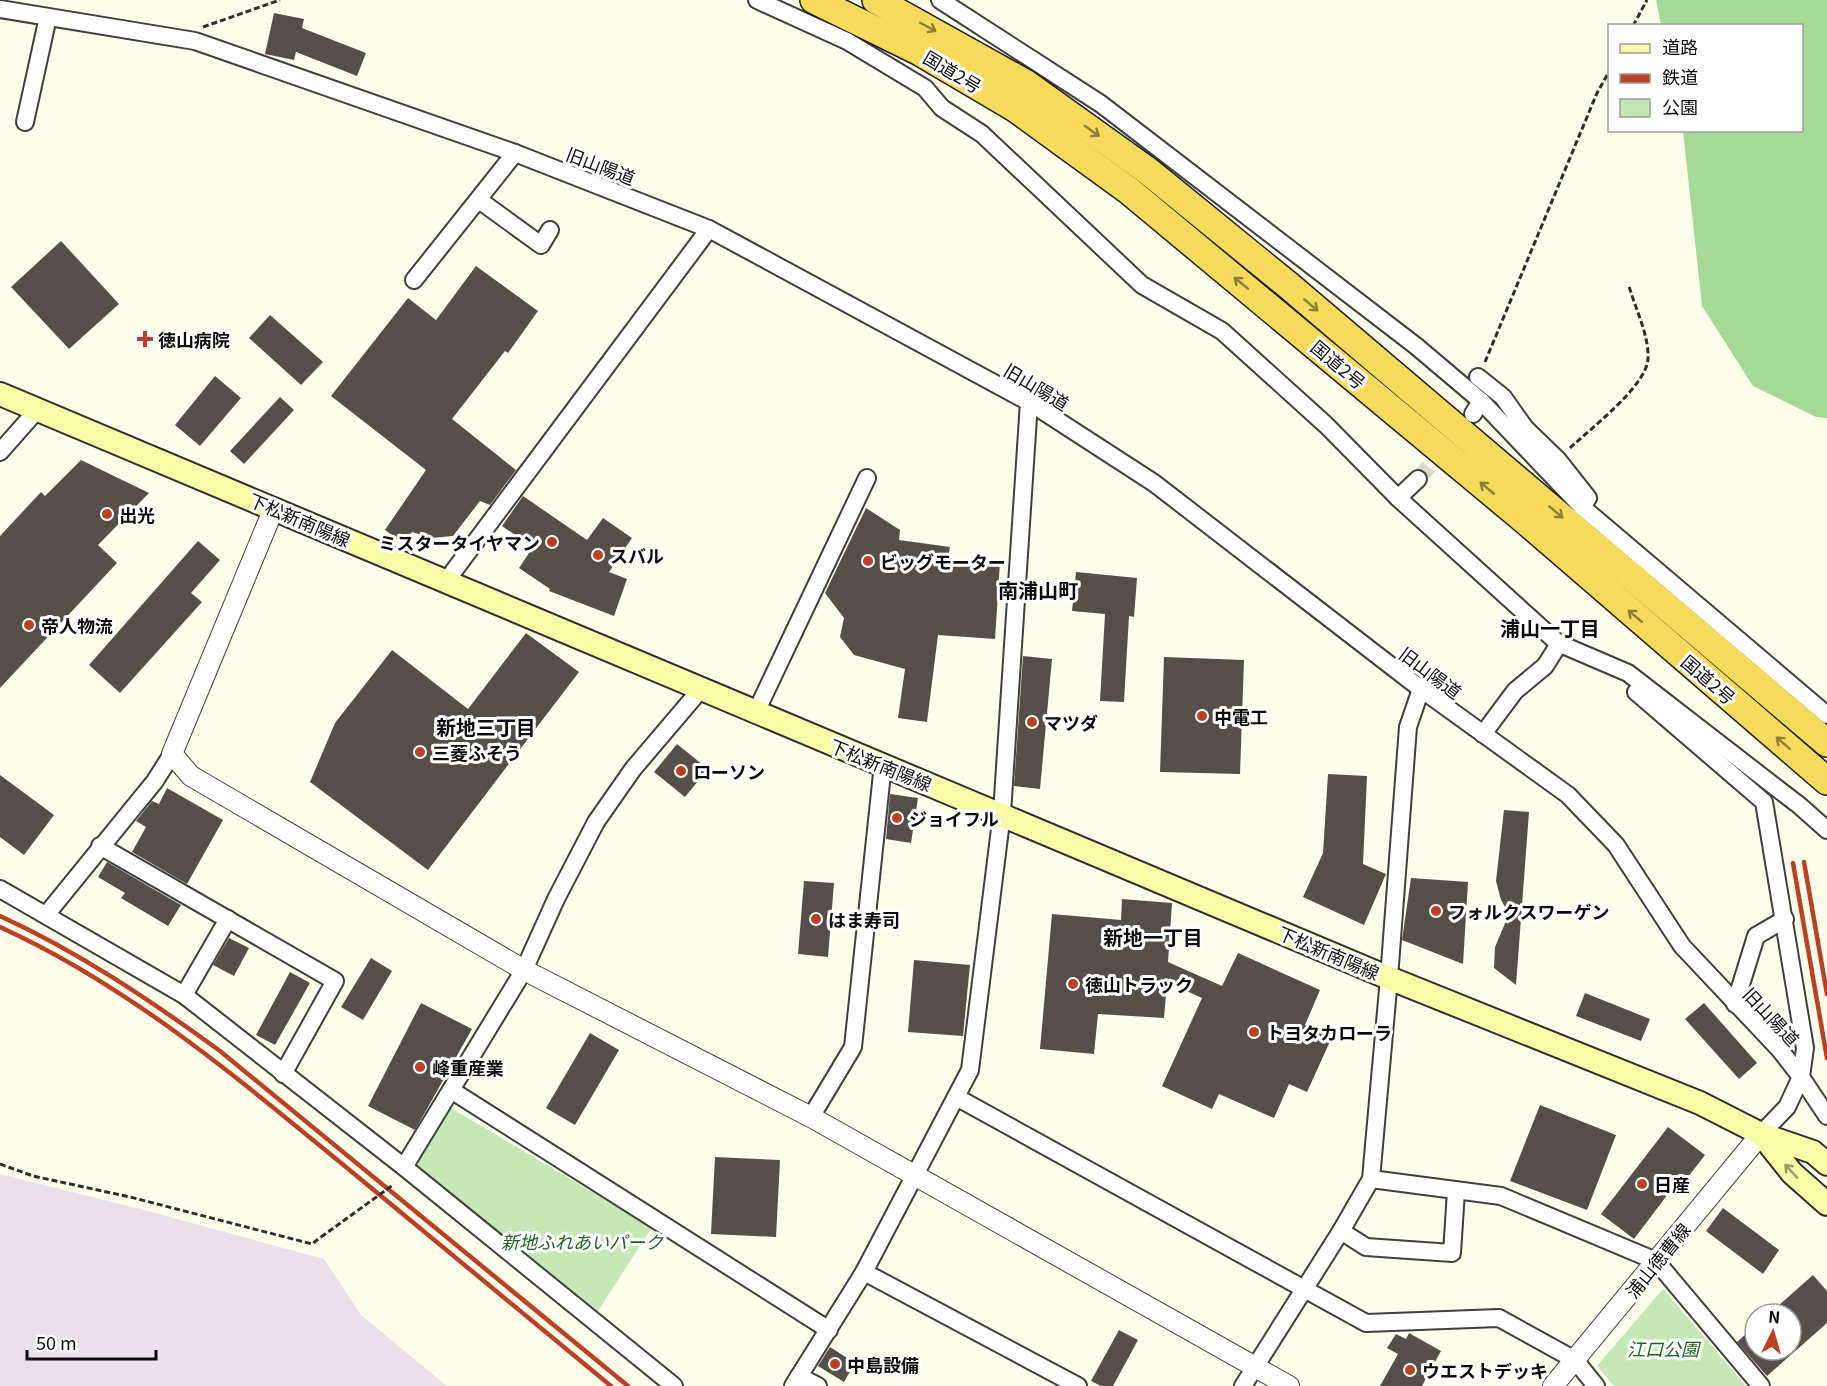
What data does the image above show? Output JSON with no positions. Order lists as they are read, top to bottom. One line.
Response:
{"streets":{"highway":["国道2号"],"main road":["下松新南陽線"],"street":["旧山陽道","浦山徳曹線"]},"crossings":[["下松新南陽線","浦山徳曹線"]],"districts":["南浦山町","浦山一丁目","新地三丁目","新地一丁目"],"parks":["新地ふれあいパーク","江口公園"],"places":{"health":["徳山病院"],"other":["出光","ミスタータイヤマン","スバル","ビッグモーター","帝人物流","中電工","マツダ","三菱ふそう","ローソン","ジョイフル","フォルクスワーゲン","はま寿司","徳山トラック","トヨタカローラ","峰重産業","日産","中島設備","ウエストデッキ"]},"legend":["道路","鉄道","公園"],"scale_bar":"50 m","north":"top"}
